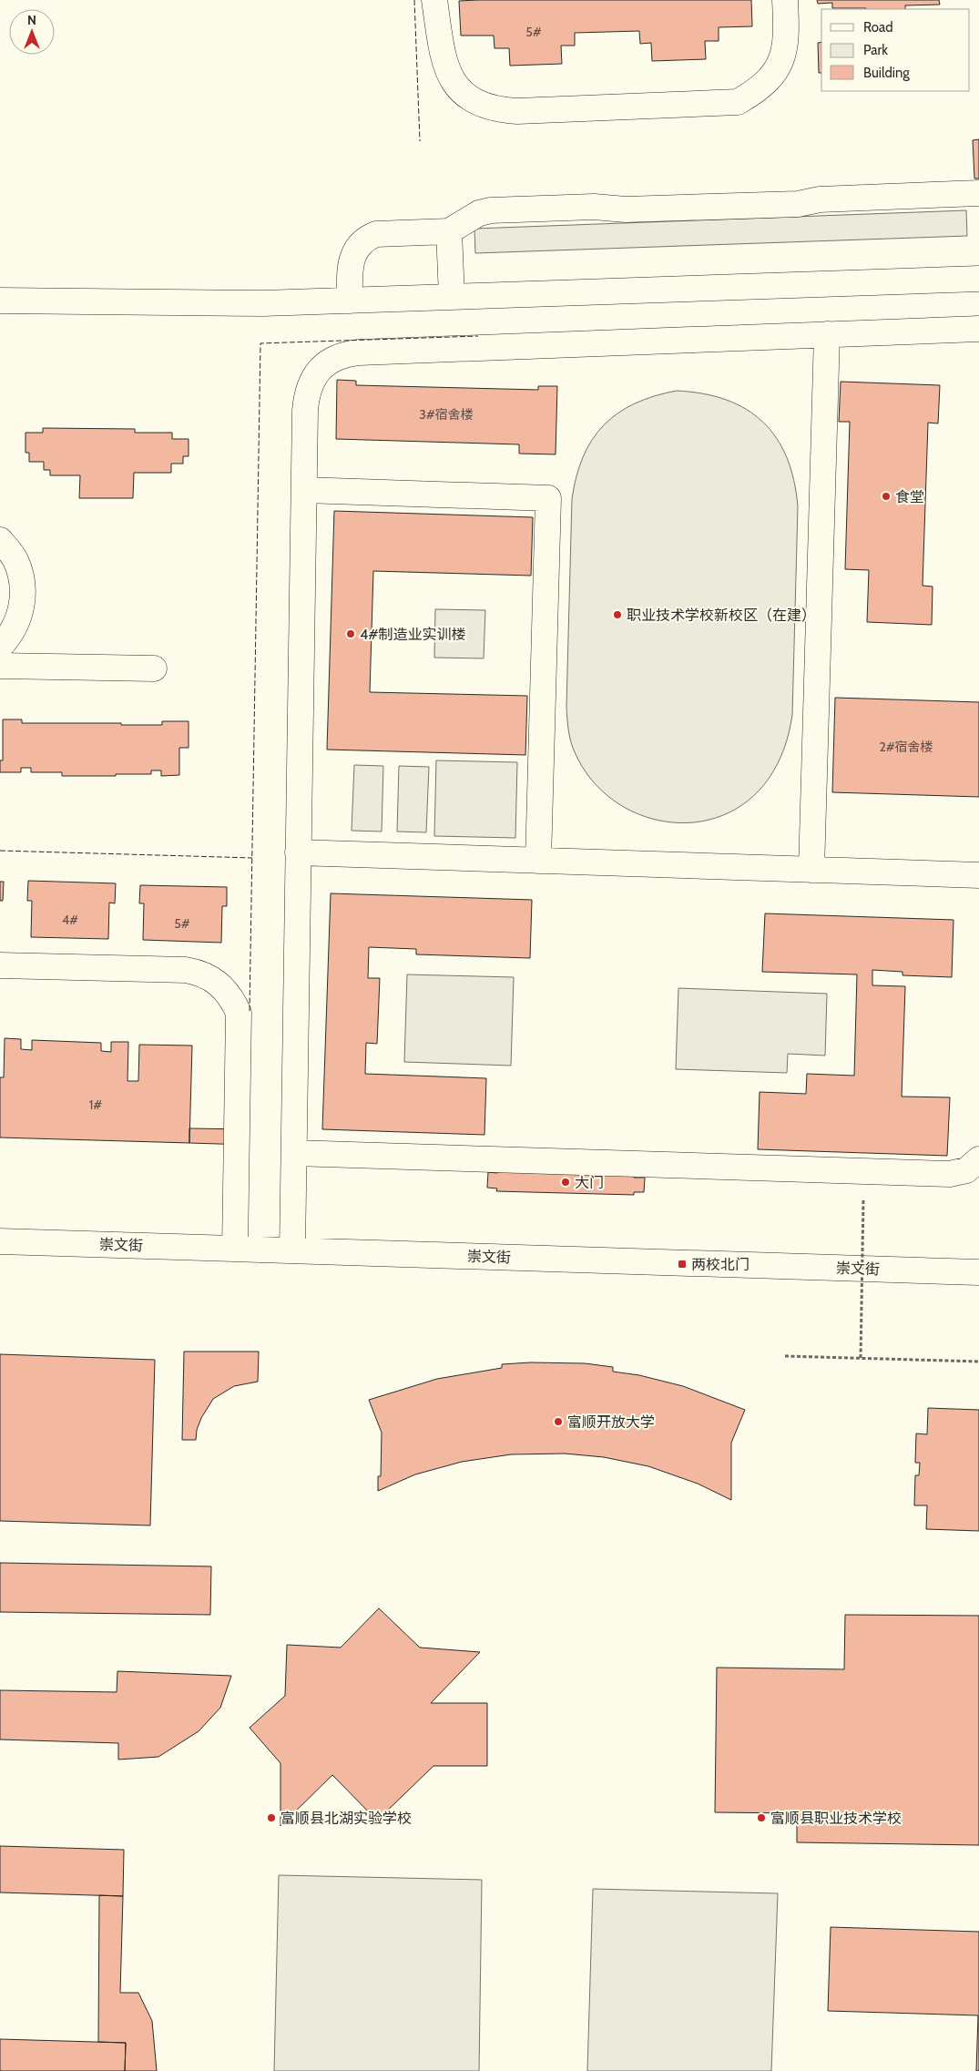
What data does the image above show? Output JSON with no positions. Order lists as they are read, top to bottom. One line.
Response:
{"streets":{"street":["崇文街"]},"places":{"other":["食堂","职业技术学校新校区（在建）","4#制造业实训楼","大门","富顺开放大学","富顺县北湖实验学校","富顺县职业技术学校"],"transit":["两校北门"]},"house_numbers":["5#","3#宿舍楼","2#宿舍楼","4#","5#","1#"],"legend":["Road","Park","Building"],"north":"top"}
